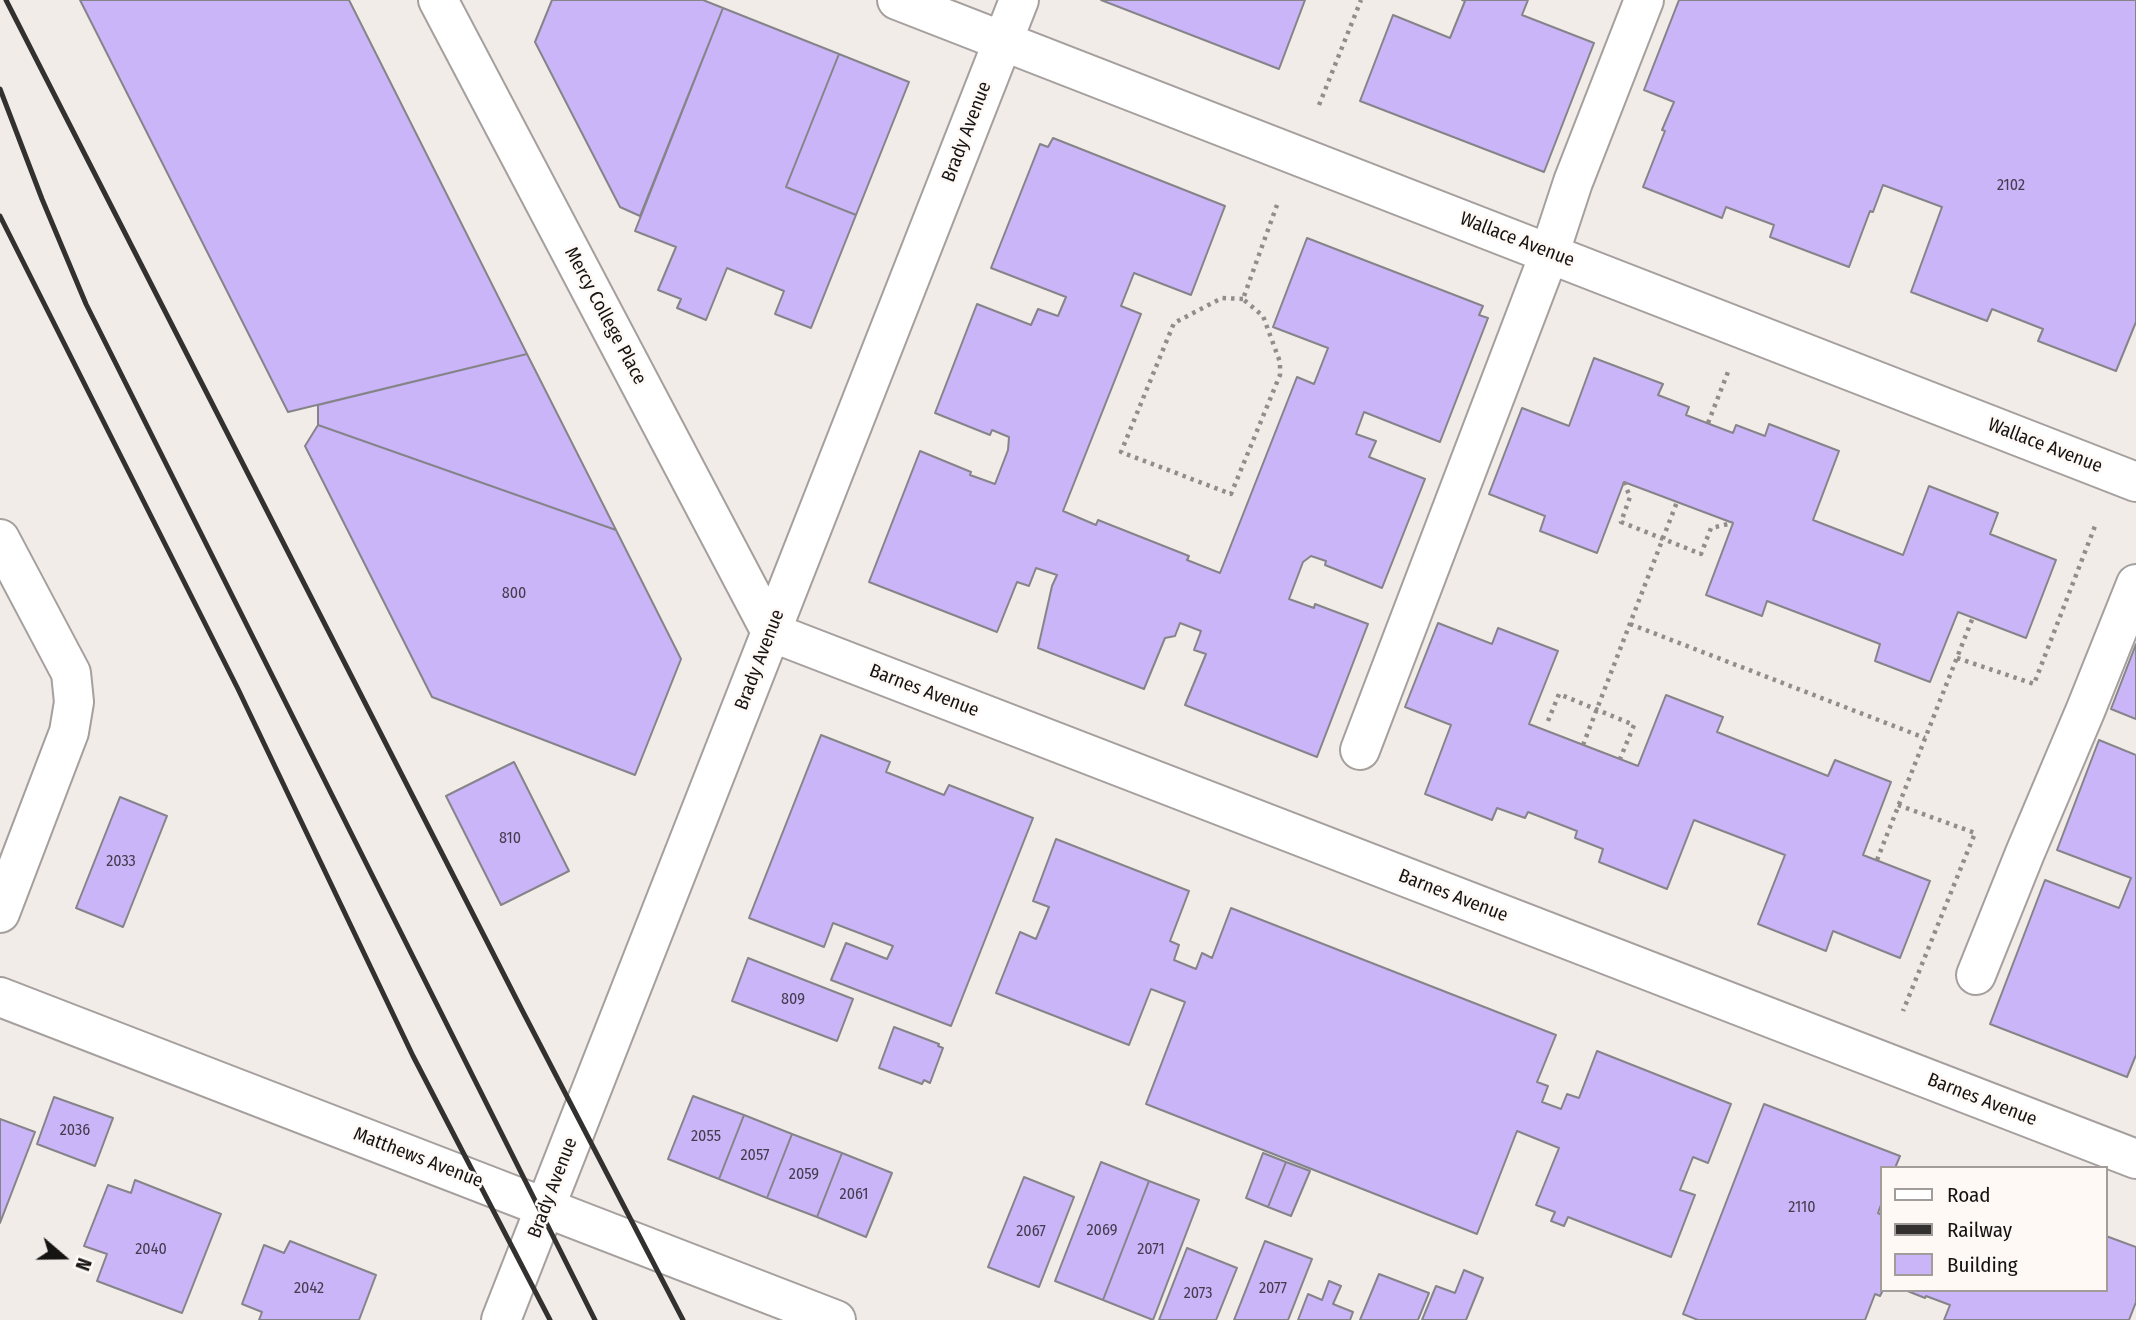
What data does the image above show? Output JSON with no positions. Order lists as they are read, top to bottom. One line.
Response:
{"streets":{"street":["Brady Avenue","Wallace Avenue","Mercy College Place","Barnes Avenue","Matthews Avenue"]},"crossings":[["Brady Avenue","Wallace Avenue"],["Brady Avenue","Mercy College Place"],["Brady Avenue","Barnes Avenue"],["Brady Avenue","Matthews Avenue"],["Mercy College Place","Barnes Avenue"]],"house_numbers":["2102","800","810","2033","809","2036","2055","2057","2059","2061","2110","2069","2067","2040","2071","2042","2077","2073"],"legend":["Road","Railway","Building"],"north":"right"}
